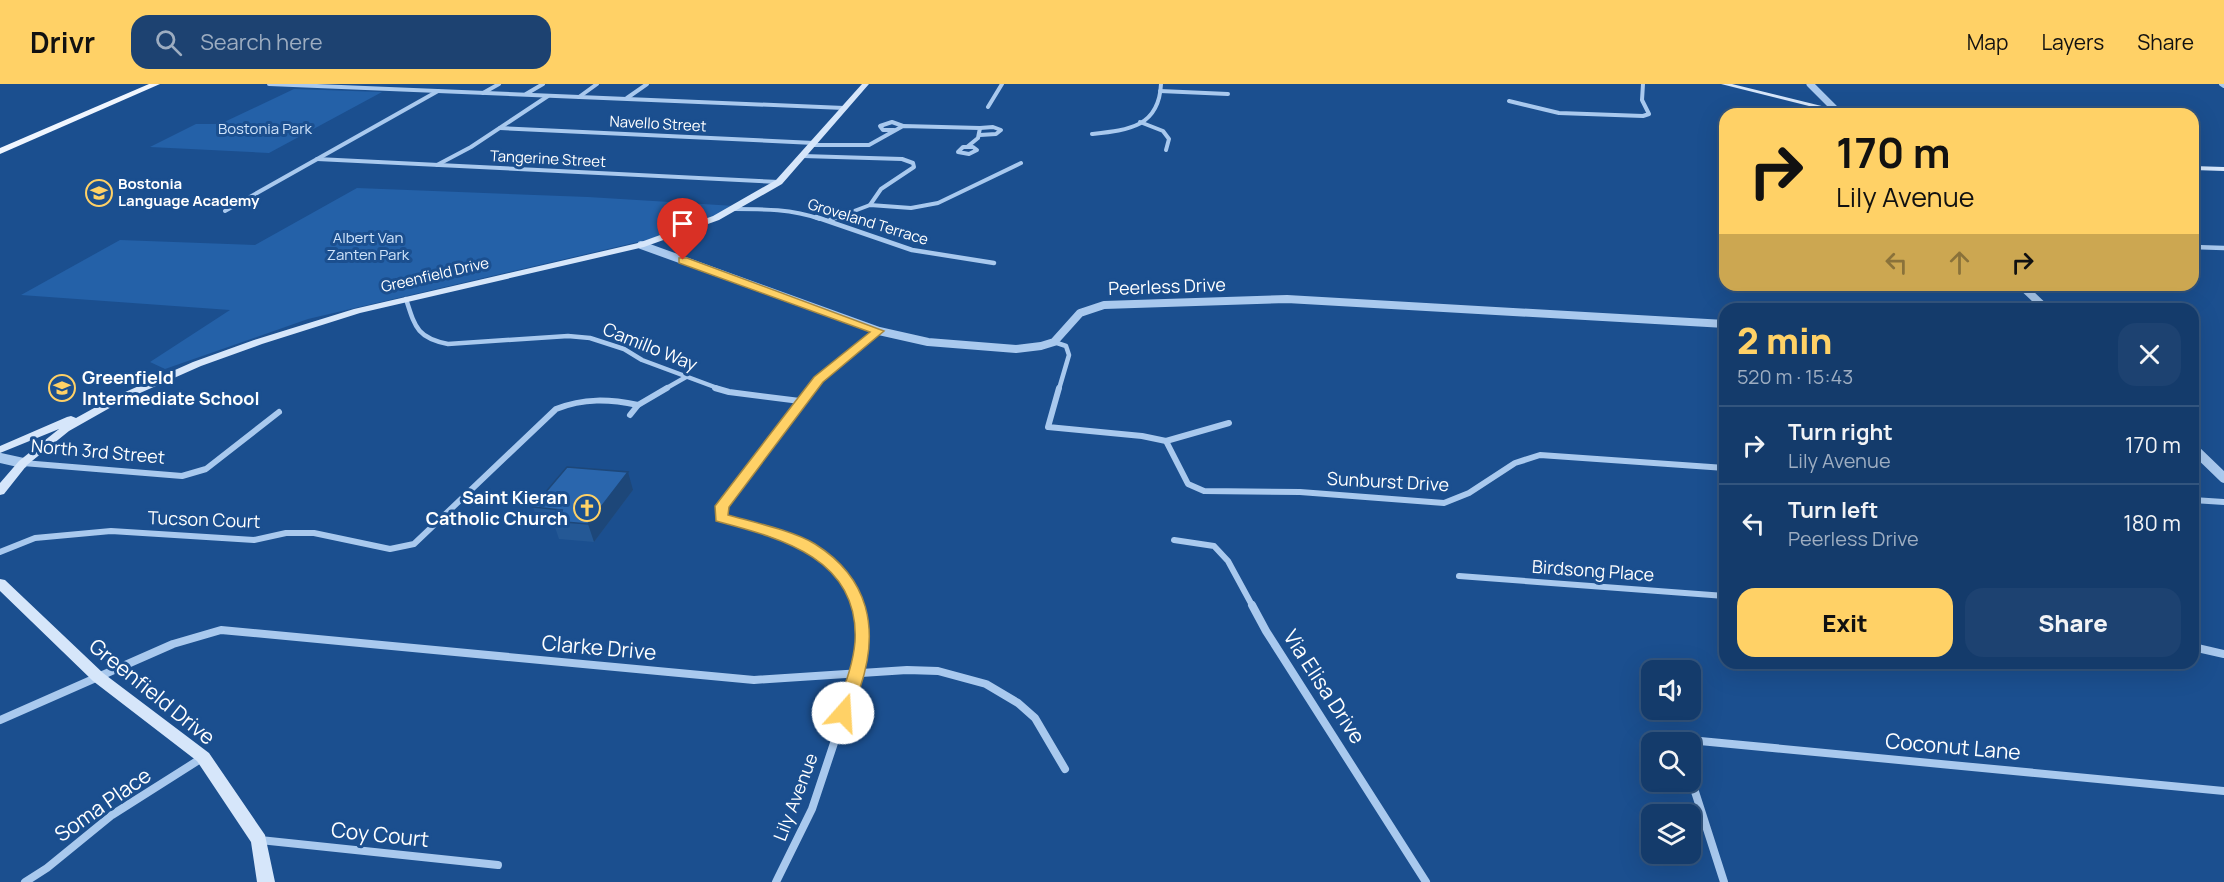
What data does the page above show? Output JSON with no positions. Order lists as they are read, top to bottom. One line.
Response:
{"streets":{"main road":["Greenfield Drive"],"street":["Navello Street","Tangerine Street","Groveland Terrace","Peerless Drive","Camillo Way","North 3rd Street","Sunburst Drive","Tucson Court","Birdsong Place","Clarke Drive","Via Elisa Drive","Coconut Lane","Lily Avenue","Soma Place","Coy Court"]},"crossings":[["Navello Street","Greenfield Drive"],["Tangerine Street","Greenfield Drive"],["Groveland Terrace","Greenfield Drive"],["Greenfield Drive","Camillo Way"],["Greenfield Drive","North 3rd Street"],["Greenfield Drive","Clarke Drive"],["Greenfield Drive","Soma Place"],["Greenfield Drive","Coy Court"],["Camillo Way","Lily Avenue"],["Clarke Drive","Lily Avenue"]],"parks":["Bostonia Park","Albert Van Zanten Park"],"places":{"school or university":["Bostonia Language Academy","Greenfield Intermediate School"],"church":["Saint Kieran Catholic Church"]},"page":{"header":"Drivr","search":"Search here","nav":["Map","Layers","Share"],"turn":["170 m","Lily Avenue"],"heading":["2 min","520 m · 15:43"],"list":[{"name":"Turn right","note":"Lily Avenue","value":"170 m"},{"name":"Turn left","note":"Peerless Drive","value":"180 m"}],"buttons":["Exit","Share"]}}
